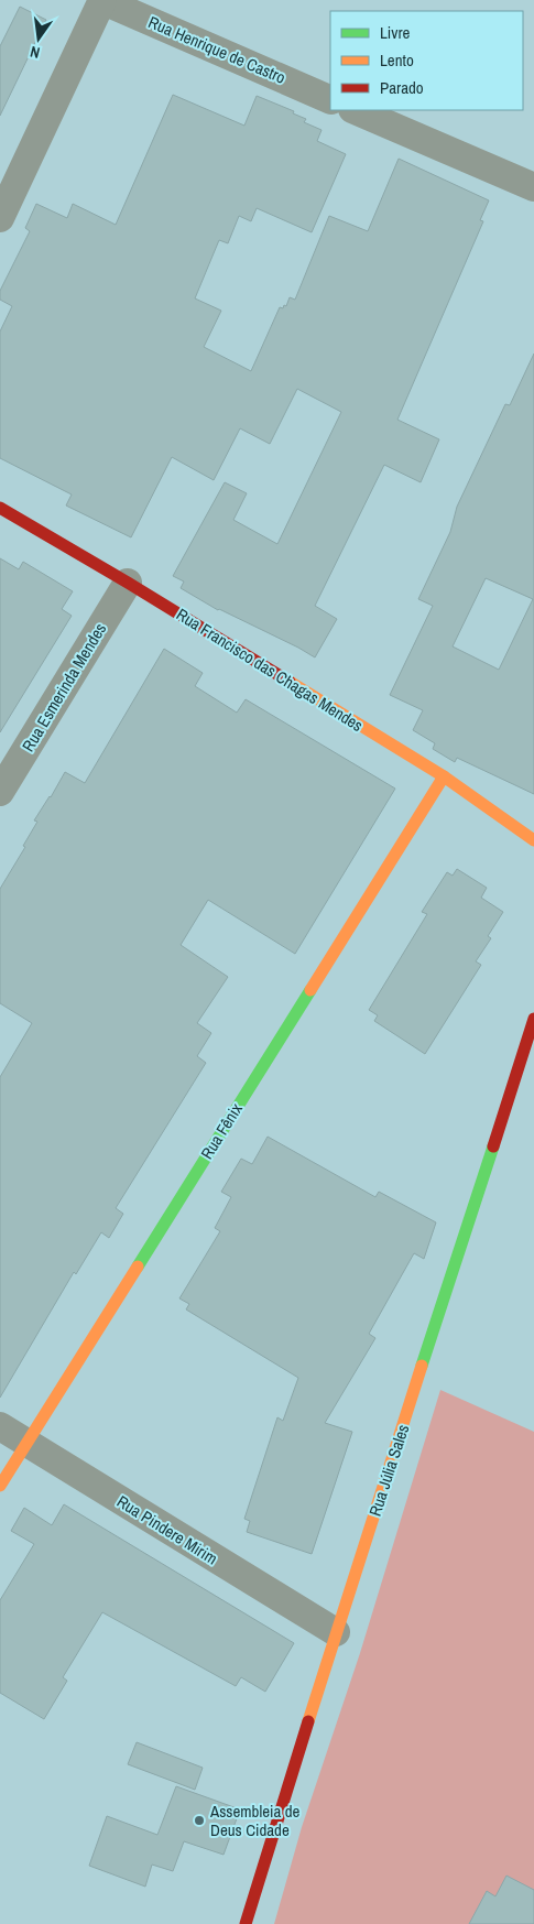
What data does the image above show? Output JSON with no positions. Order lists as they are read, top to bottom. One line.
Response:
{"streets":{"street":["Rua Henrique de Castro","Rua Francisco das Chagas Mendes","Rua Esmerinda Mendes","Rua Fênix","Rua Júlia Sales","Rua Pindere Mirim"]},"crossings":[["Rua Francisco das Chagas Mendes","Rua Esmerinda Mendes"],["Rua Francisco das Chagas Mendes","Rua Fênix"],["Rua Fênix","Rua Pindere Mirim"],["Rua Júlia Sales","Rua Pindere Mirim"]],"places":["Assembleia de Deus Cidade"],"legend":["Livre","Lento","Parado"],"north":"bottom"}
